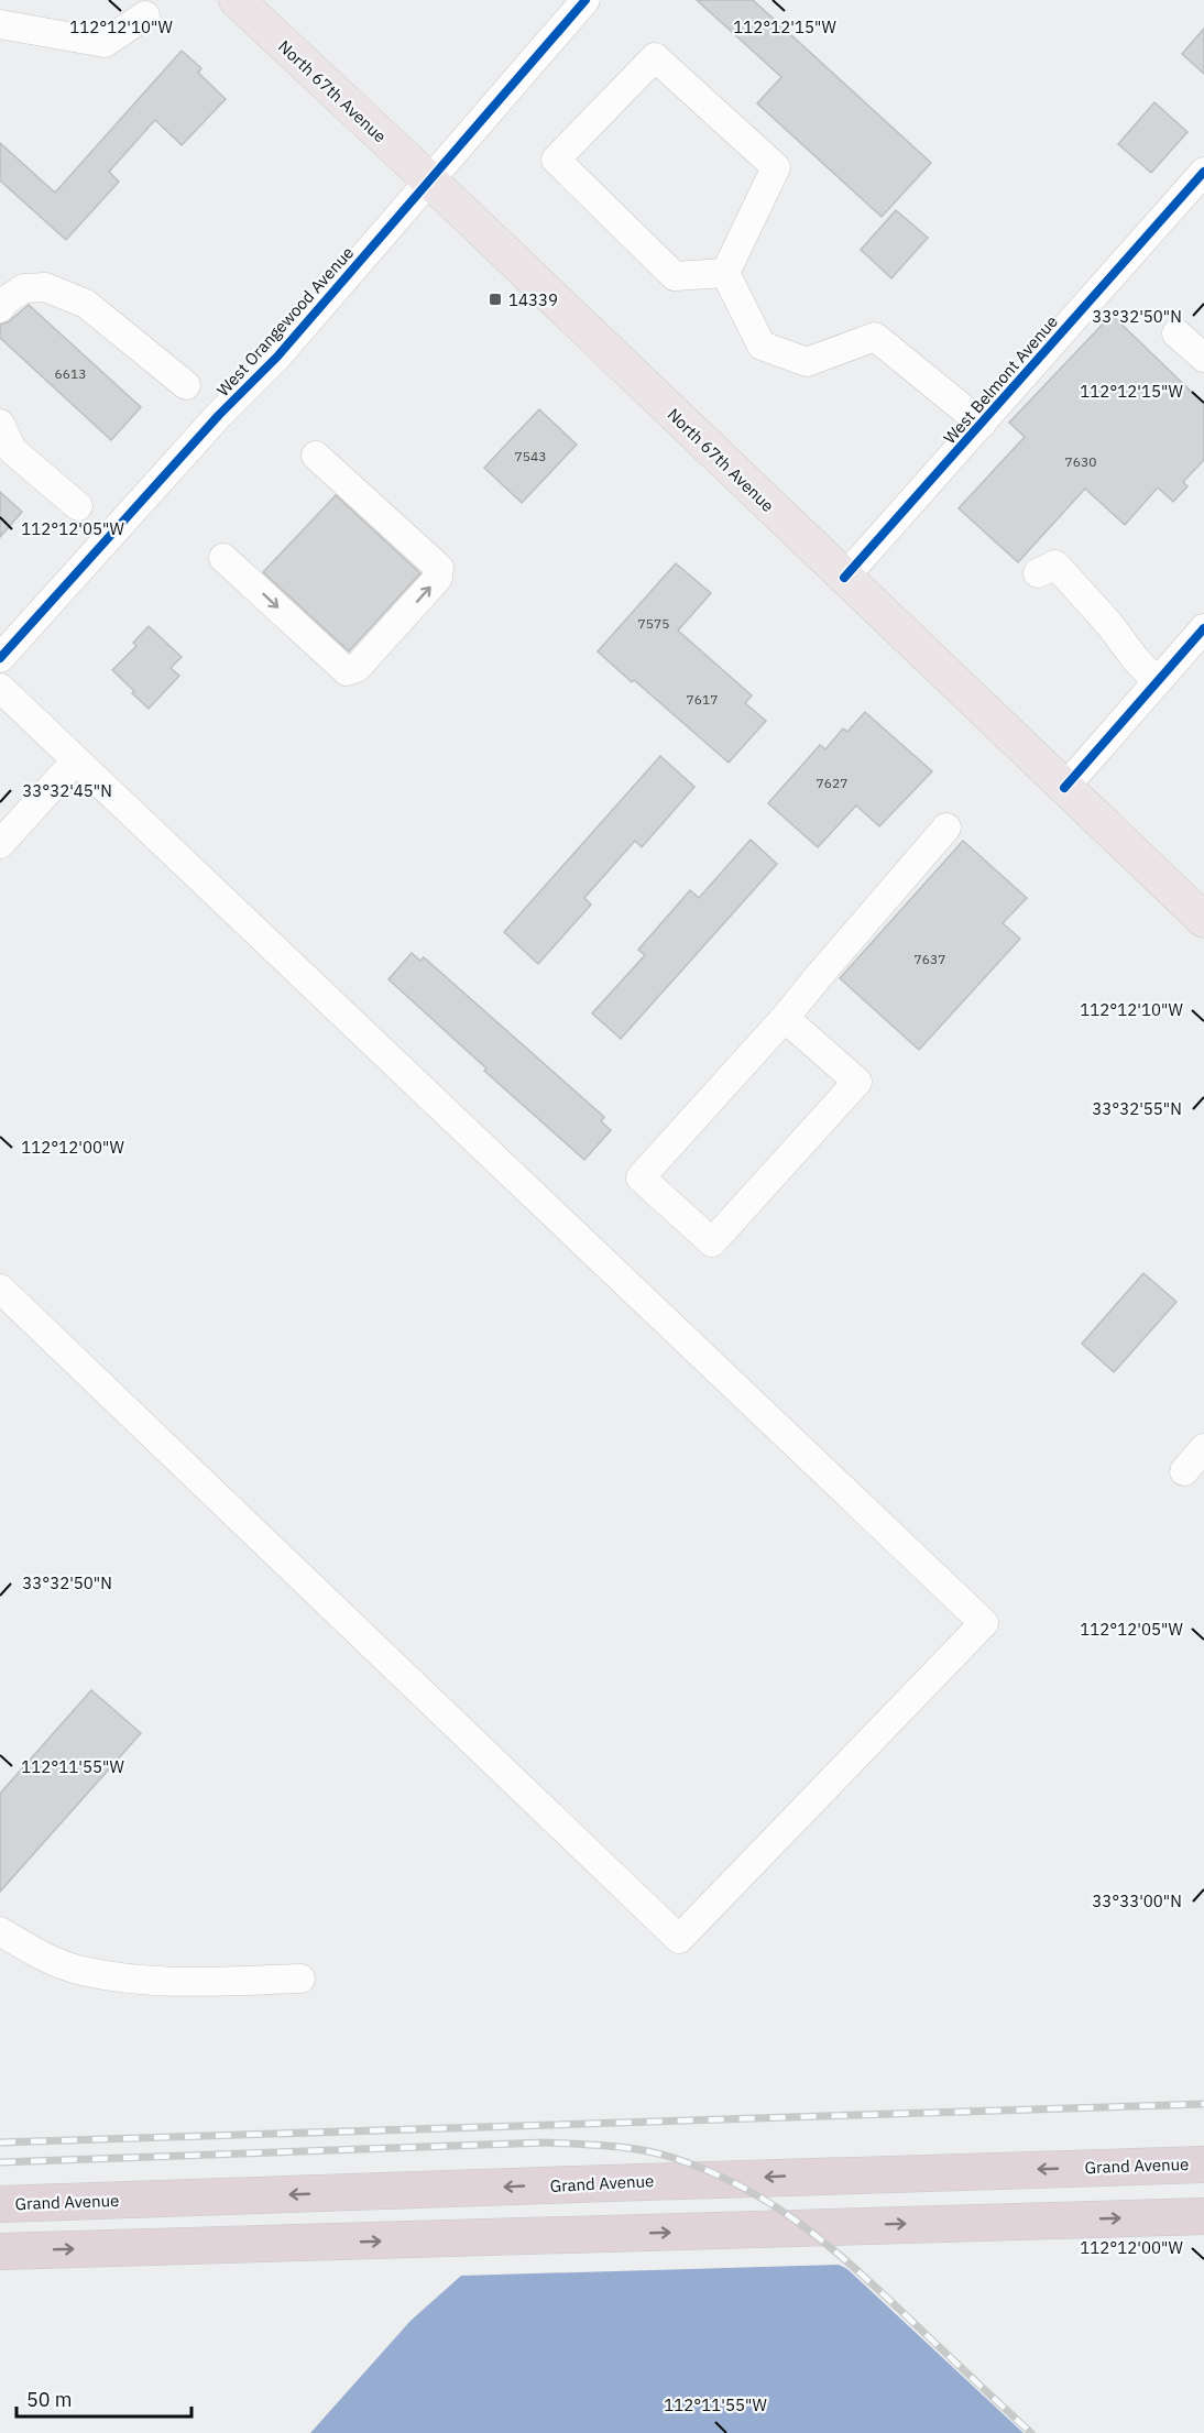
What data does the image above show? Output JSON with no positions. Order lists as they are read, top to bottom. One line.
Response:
{"streets":{"highway":["Grand Avenue"],"main road":["North 67th Avenue"],"street":["West Orangewood Avenue","West Belmont Avenue"]},"crossings":[["North 67th Avenue","West Orangewood Avenue"],["North 67th Avenue","West Belmont Avenue"]],"places":{"transit":["14339"]},"house_numbers":["6613","7543","7630","7575","7617","7627","7637"],"scale_bar":"50 m","coordinates":["112°12'10\"W","112°12'15\"W","33°32'50\"N","112°12'05\"W","33°32'45\"N","33°32'55\"N","112°12'00\"W","112°11'55\"W","33°33'00\"N"]}
